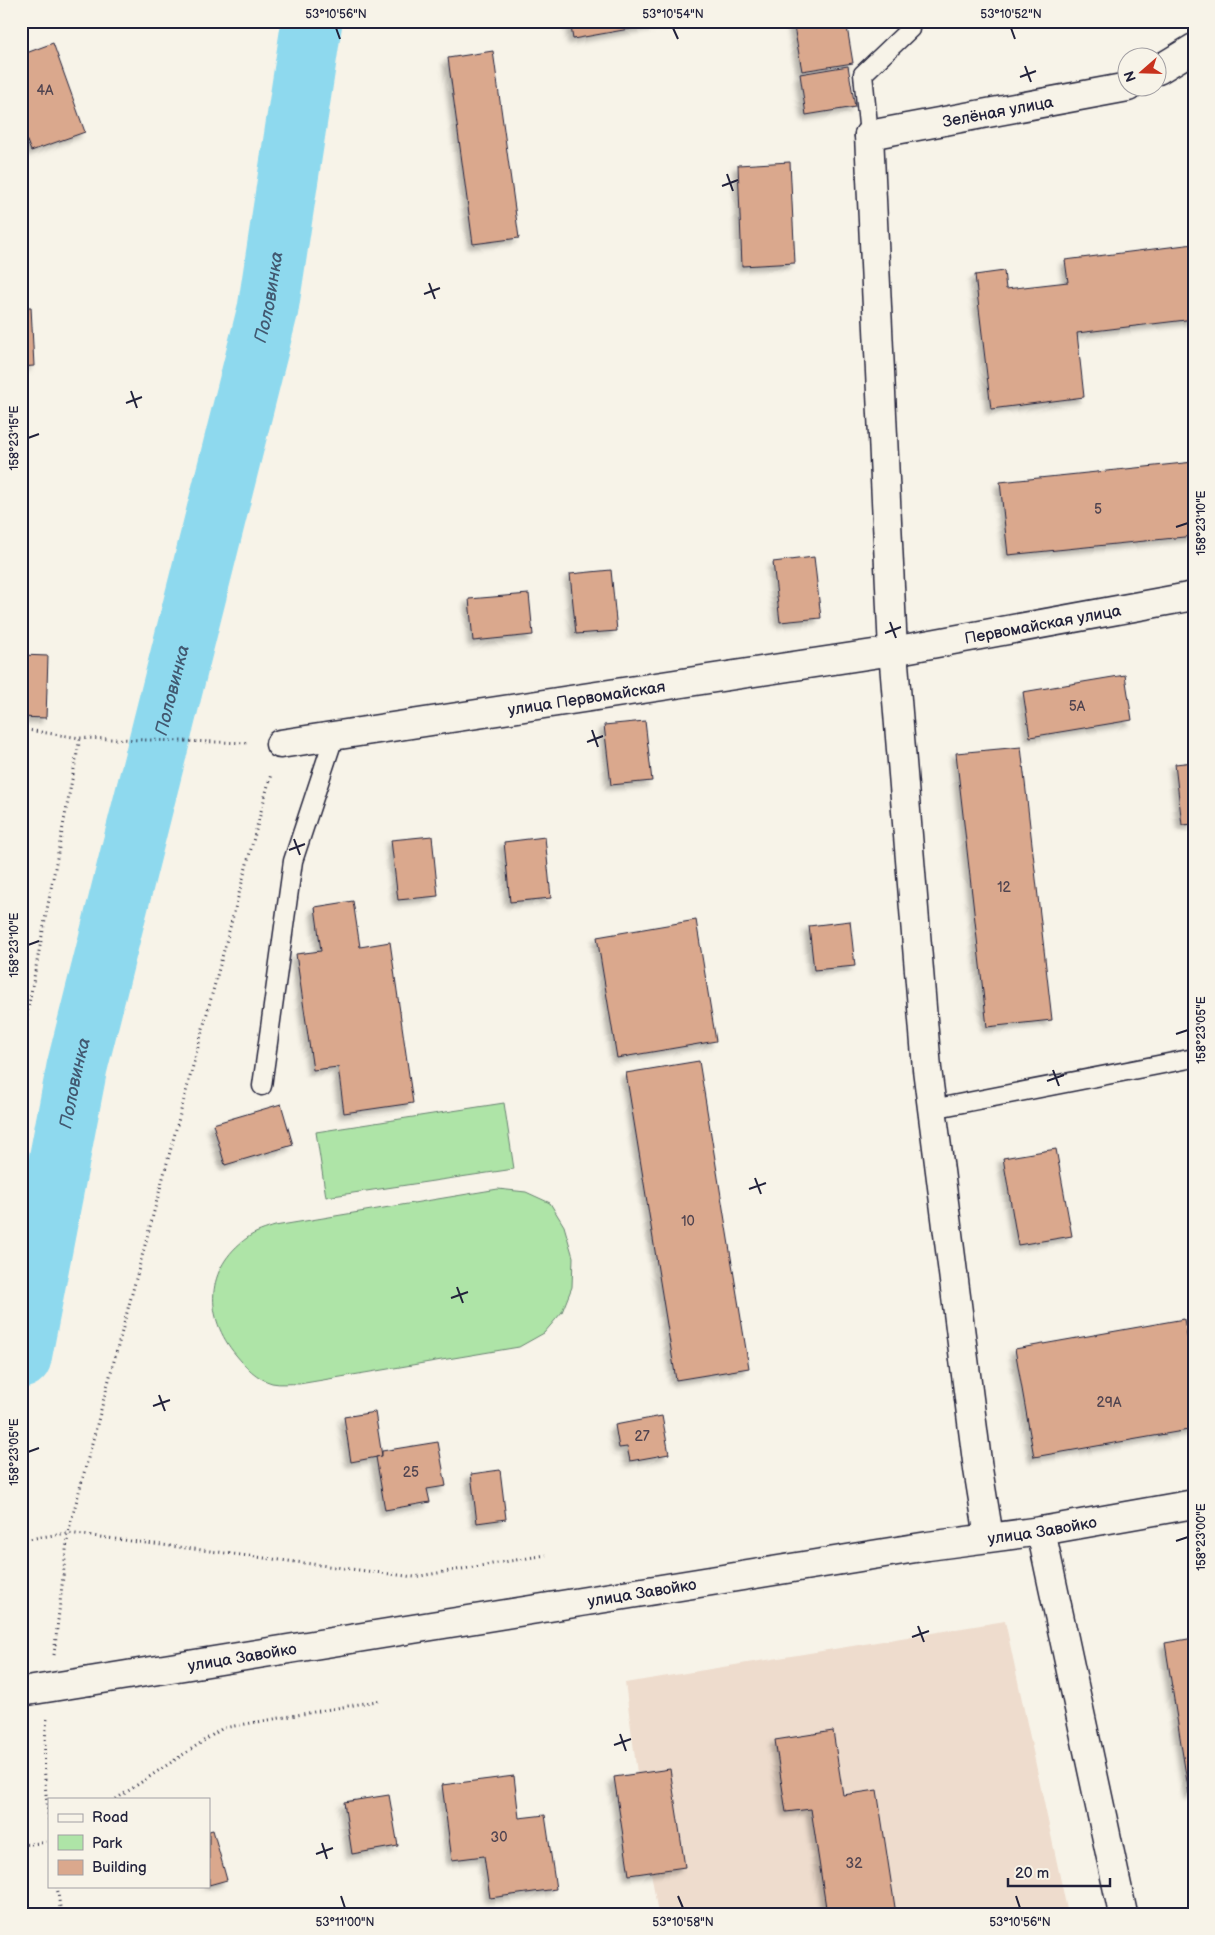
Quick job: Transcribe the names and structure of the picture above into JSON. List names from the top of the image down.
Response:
{
  "streets": {
    "street": [
      "Зелёная улица",
      "Первомайская улица",
      "улица Первомайская",
      "улица Завойко"
    ]
  },
  "crossings": [
    ["Первомайская улица", "улица Первомайская"]
  ],
  "water": ["Половинка"],
  "house_numbers": [
    "4А",
    "5",
    "5А",
    "12",
    "10",
    "29А",
    "27",
    "25",
    "30",
    "32"
  ],
  "legend": ["Road", "Park", "Building"],
  "scale_bar": "20 m",
  "north": "left",
  "coordinates": [
    "53°10'56\"N",
    "53°10'54\"N",
    "53°10'52\"N",
    "158°23'15\"E",
    "158°23'10\"E",
    "158°23'05\"E",
    "158°23'00\"E",
    "53°11'00\"N",
    "53°10'58\"N"
  ]
}
